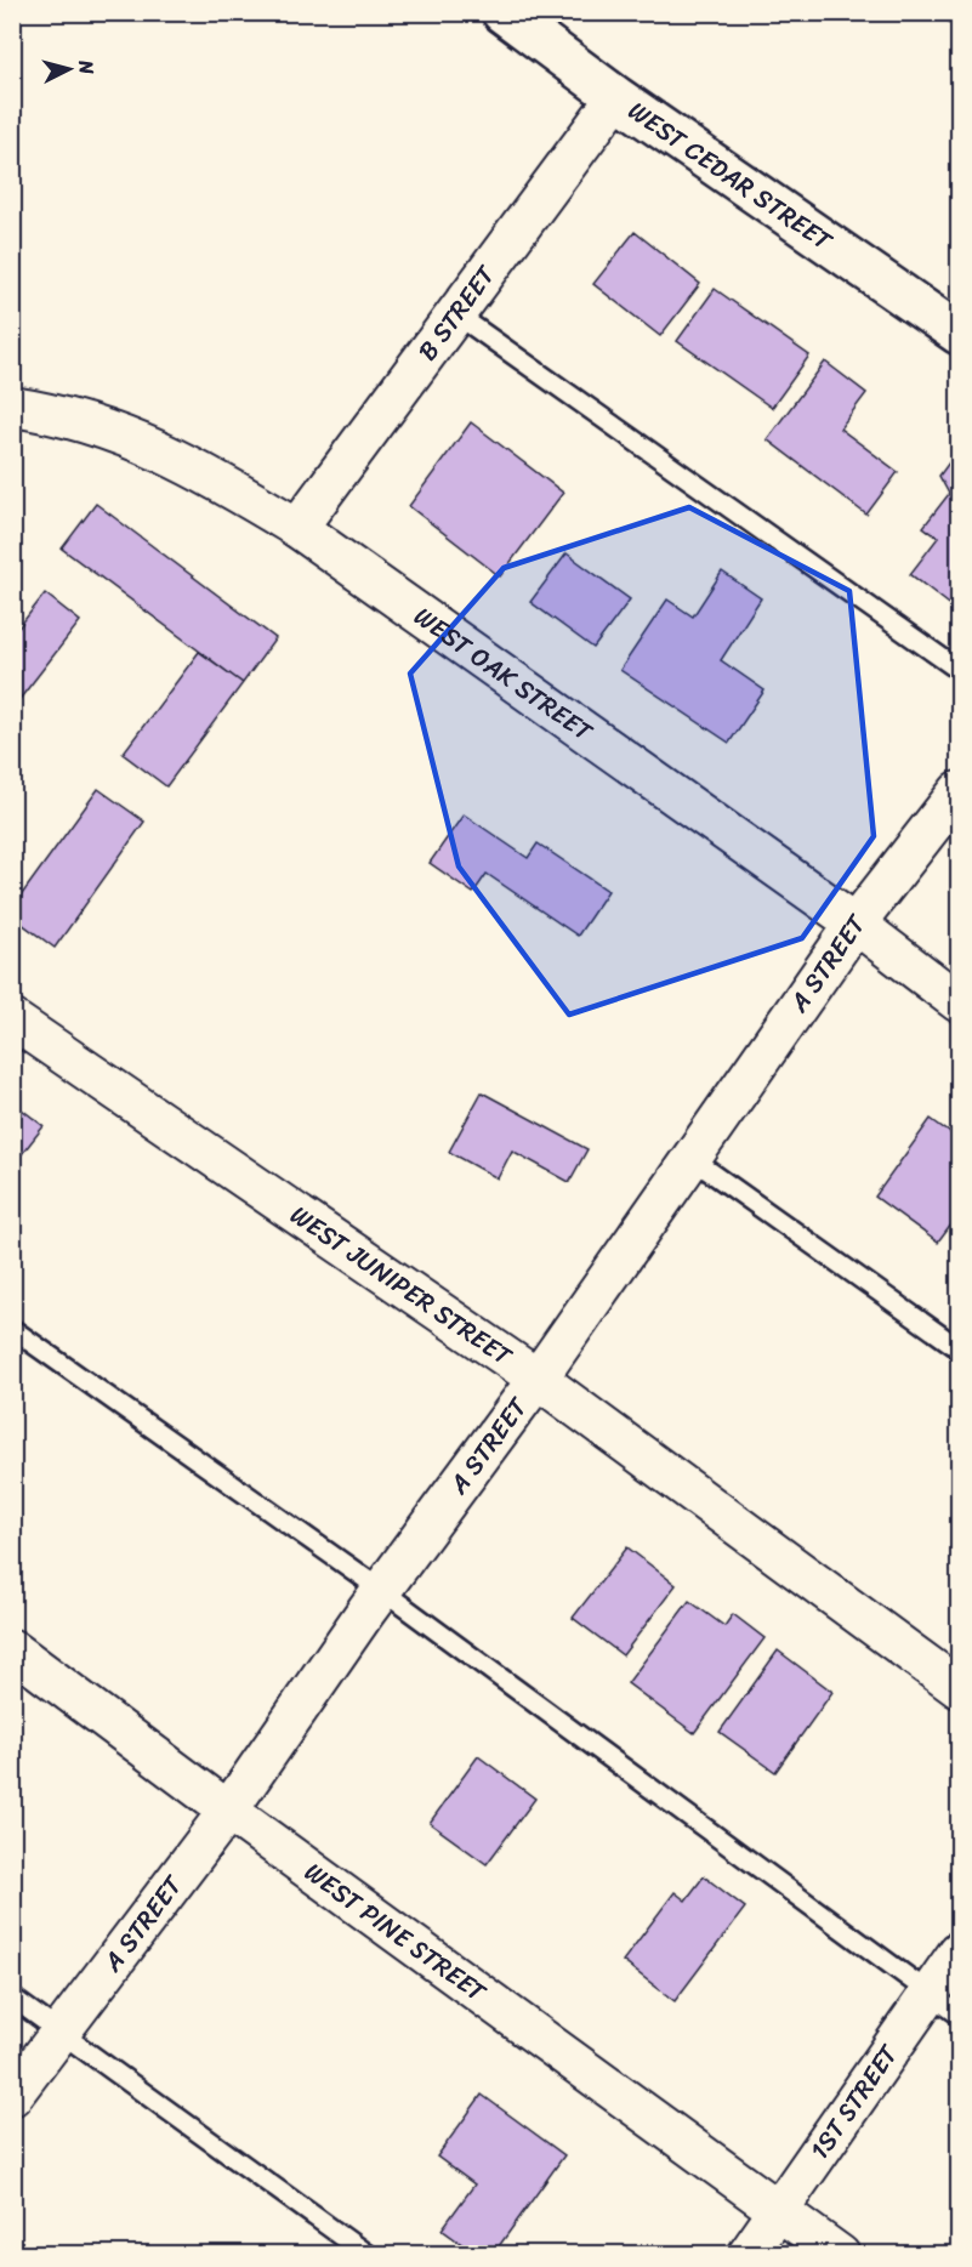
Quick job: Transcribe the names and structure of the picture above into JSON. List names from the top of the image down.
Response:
{
  "streets": {
    "street": [
      "WEST CEDAR STREET",
      "B STREET",
      "WEST OAK STREET",
      "A STREET",
      "WEST JUNIPER STREET",
      "WEST PINE STREET",
      "1ST STREET"
    ]
  },
  "crossings": [
    ["WEST CEDAR STREET", "B STREET"],
    ["B STREET", "WEST OAK STREET"],
    ["WEST OAK STREET", "A STREET"],
    ["A STREET", "WEST JUNIPER STREET"],
    ["A STREET", "WEST PINE STREET"],
    ["WEST PINE STREET", "1ST STREET"]
  ],
  "north": "right"
}
